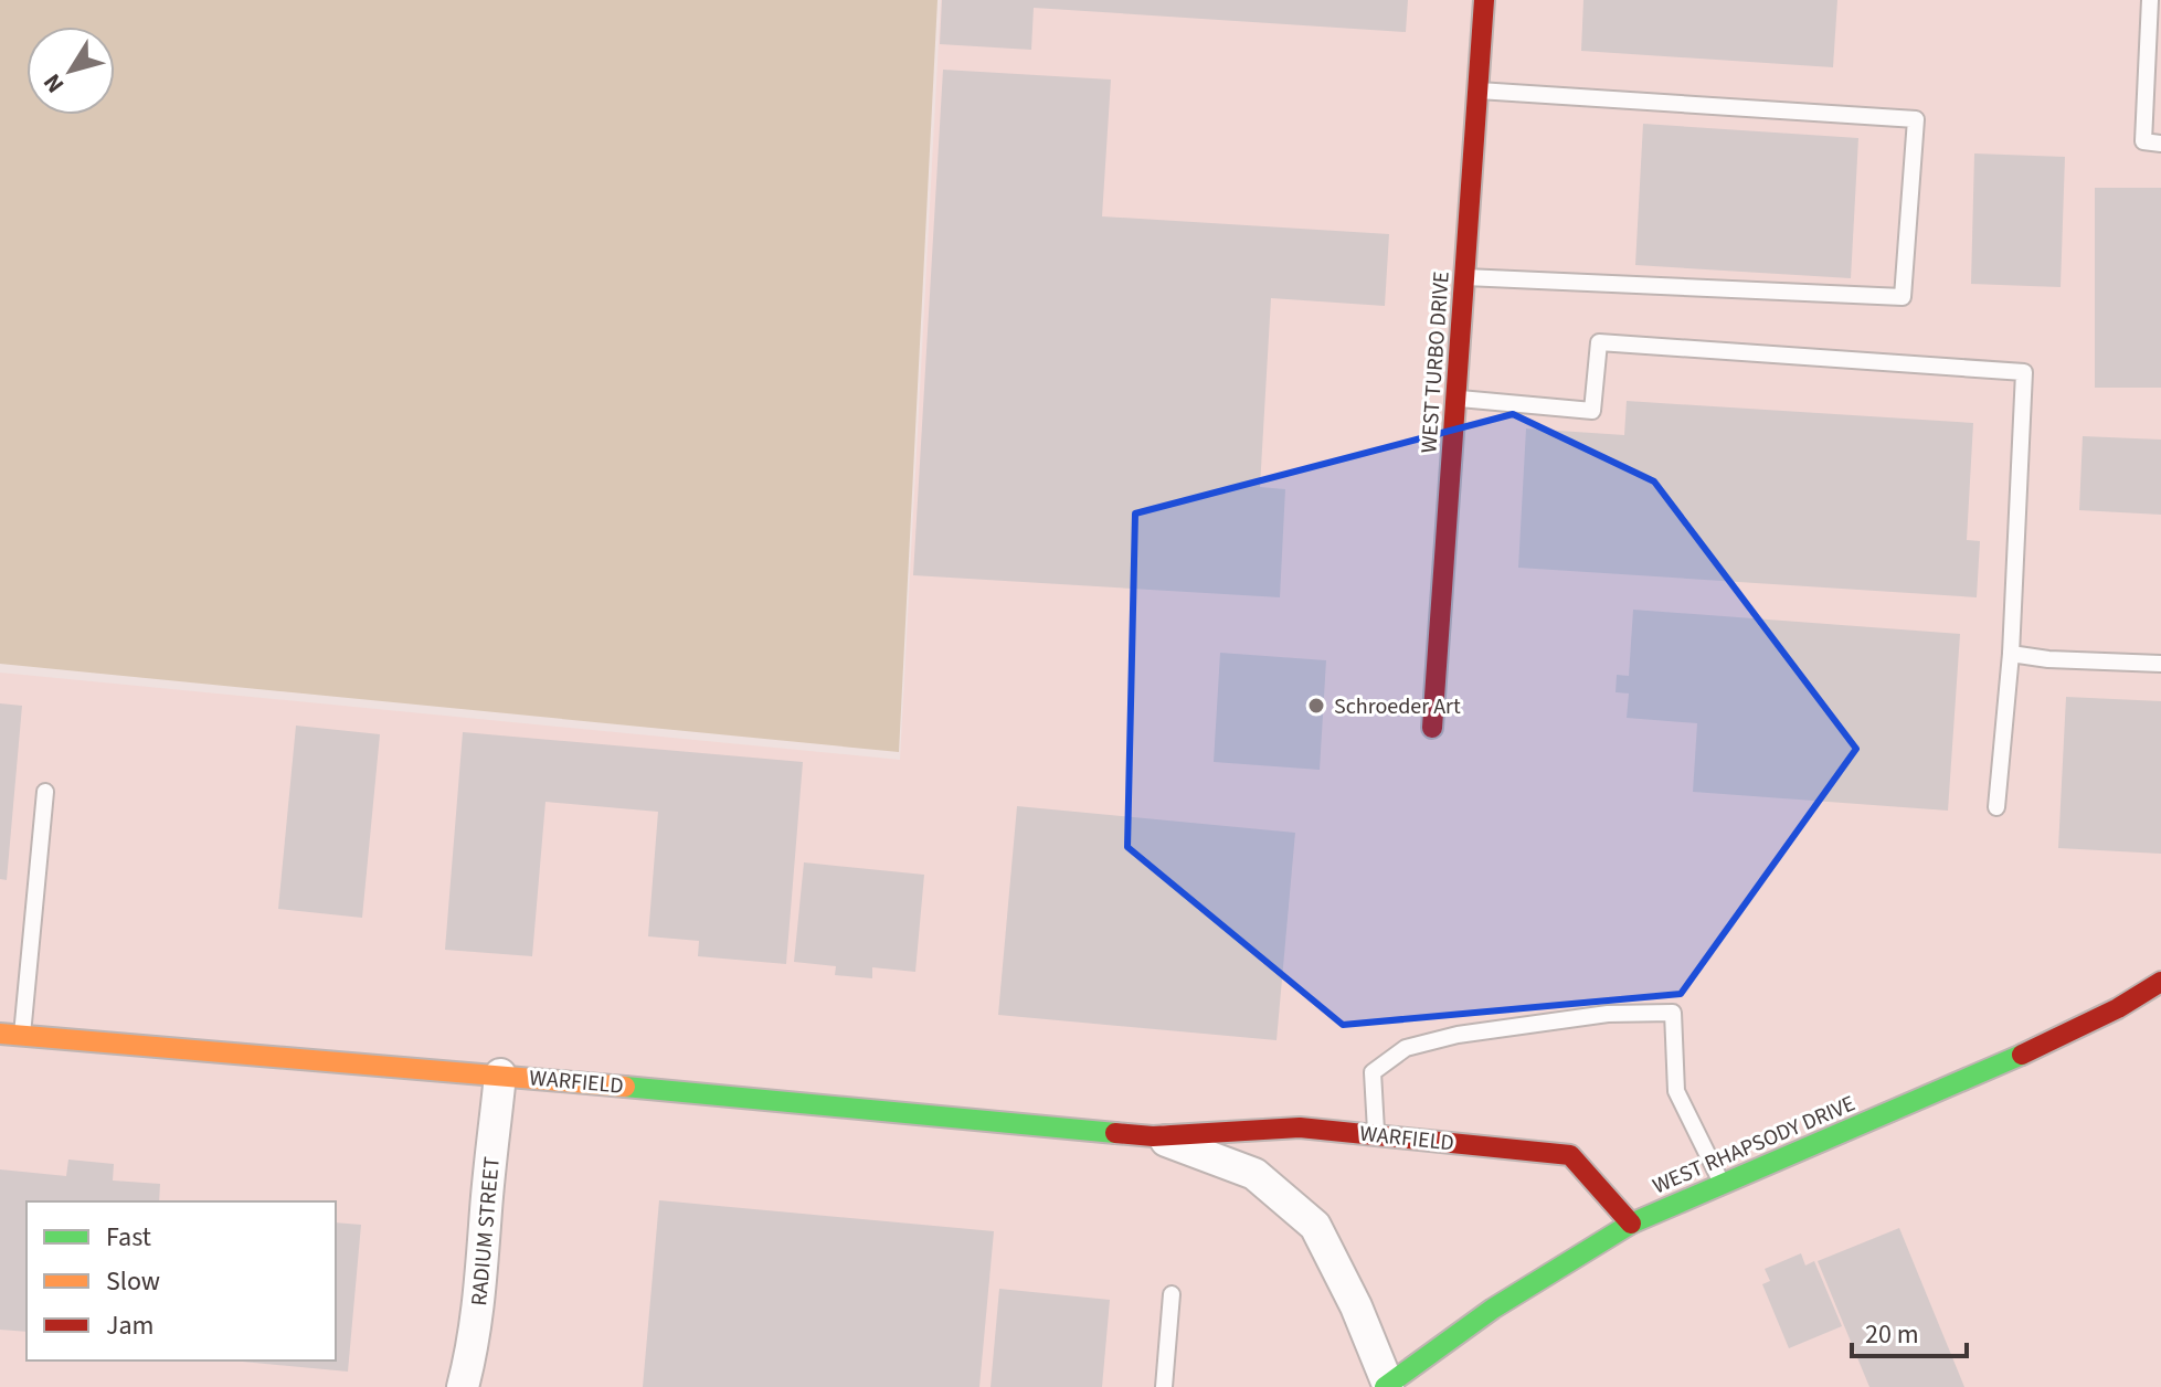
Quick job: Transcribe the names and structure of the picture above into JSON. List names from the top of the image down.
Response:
{
  "streets": {
    "street": [
      "WEST TURBO DRIVE",
      "WARFIELD",
      "WEST RHAPSODY DRIVE",
      "RADIUM STREET"
    ]
  },
  "crossings": [
    ["WARFIELD", "WEST RHAPSODY DRIVE"],
    ["WARFIELD", "RADIUM STREET"]
  ],
  "places": ["Schroeder Art"],
  "legend": ["Fast", "Slow", "Jam"],
  "scale_bar": "20 m",
  "north": "bottom left"
}
